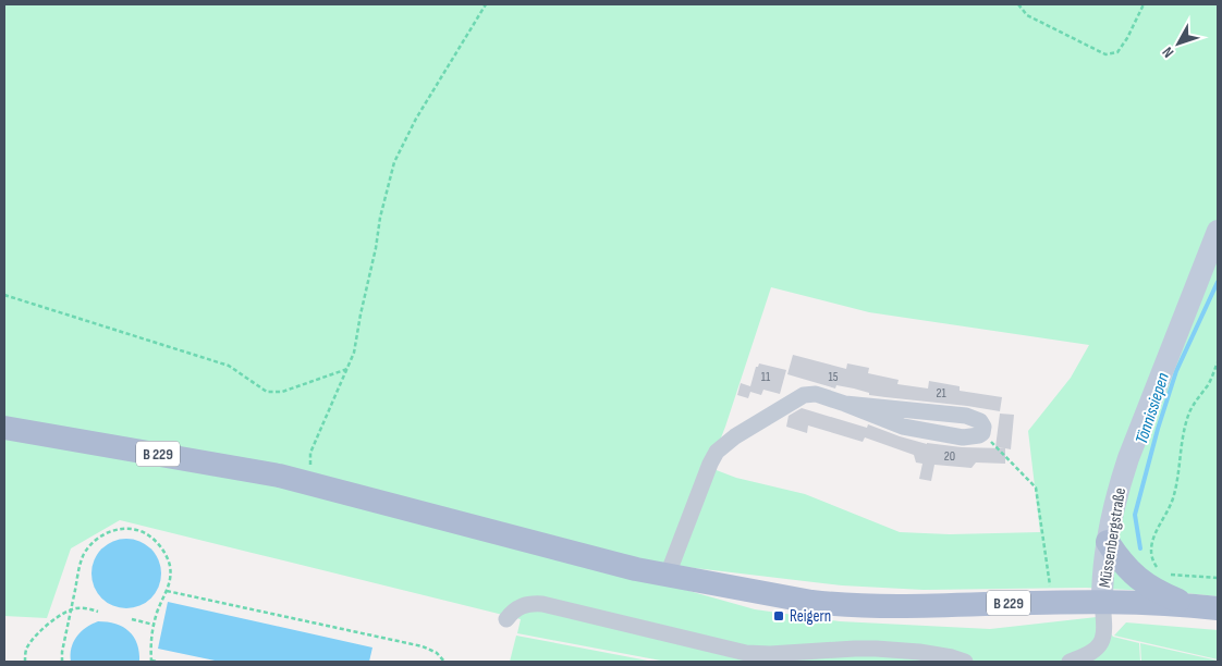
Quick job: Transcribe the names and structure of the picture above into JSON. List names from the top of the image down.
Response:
{
  "streets": {
    "main road": ["B 229", "Müssenbergstraße"]
  },
  "crossings": [
    ["B 229", "Müssenbergstraße"]
  ],
  "water": ["Tönnissiepen"],
  "places": {
    "transit": ["Reigern"]
  },
  "house_numbers": [
    "11",
    "15",
    "21",
    "20"
  ],
  "north": "bottom left"
}
